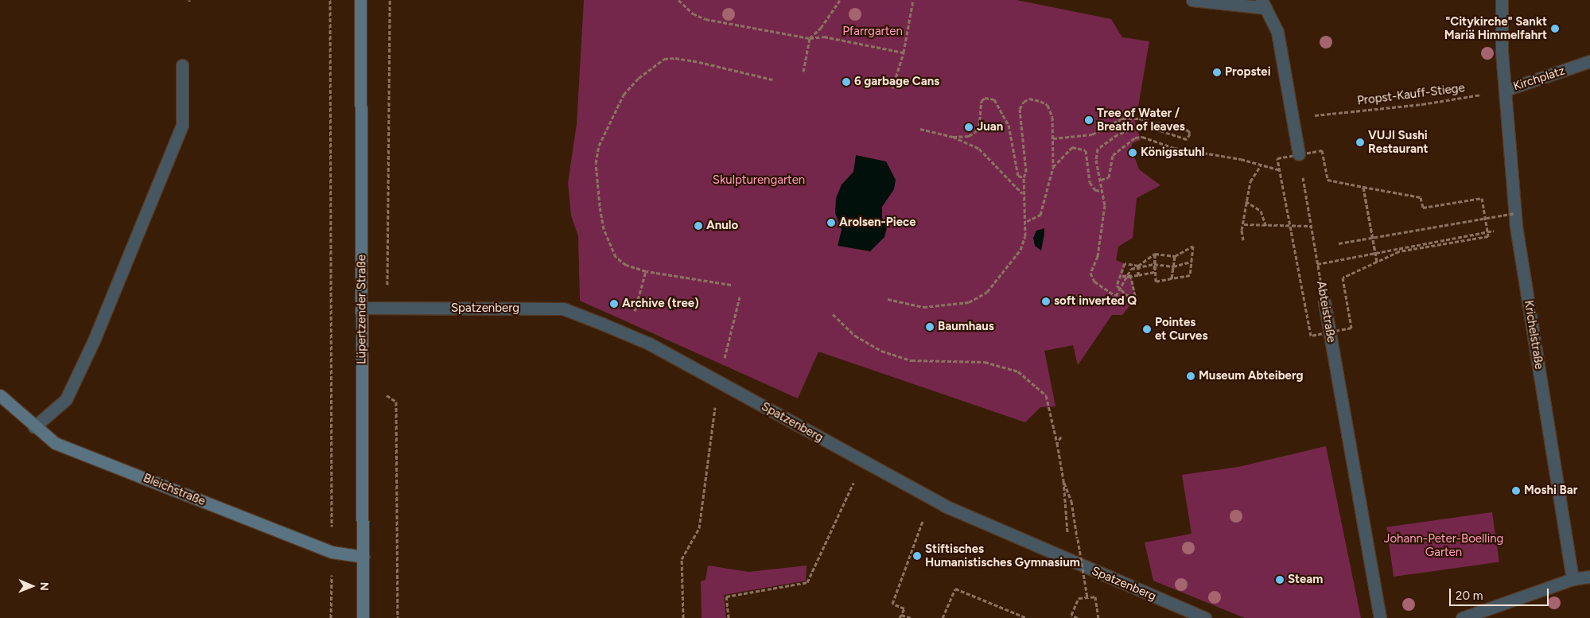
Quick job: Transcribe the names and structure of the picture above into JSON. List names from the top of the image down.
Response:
{
  "streets": {
    "street": [
      "Kirchplatz",
      "Spatzenberg",
      "Lüpertzender Straße",
      "Abteistraße",
      "Krichelstraße",
      "Bleichstraße"
    ],
    "path": ["Propst-Kauff-Stiege"]
  },
  "crossings": [
    ["Kirchplatz", "Propst-Kauff-Stiege"],
    ["Kirchplatz", "Krichelstraße"],
    ["Propst-Kauff-Stiege", "Krichelstraße"],
    ["Spatzenberg", "Lüpertzender Straße"],
    ["Lüpertzender Straße", "Bleichstraße"]
  ],
  "parks": ["Pfarrgarten", "Skulpturengarten", "Johann-Peter-Boelling Garten"],
  "places": [
    "\"Citykirche\" Sankt Mariä Himmelfahrt",
    "Propstei",
    "6 garbage Cans",
    "Tree of Water / Breath of leaves",
    "Juan",
    "VUJI Sushi Restaurant",
    "Königsstuhl",
    "Arolsen-Piece",
    "Anulo",
    "soft inverted Q",
    "Archive (tree)",
    "Baumhaus",
    "Pointes et Curves",
    "Museum Abteiberg",
    "Moshi Bar",
    "Stiftisches Humanistisches Gymnasium",
    "Steam"
  ],
  "scale_bar": "20 m",
  "north": "right"
}
